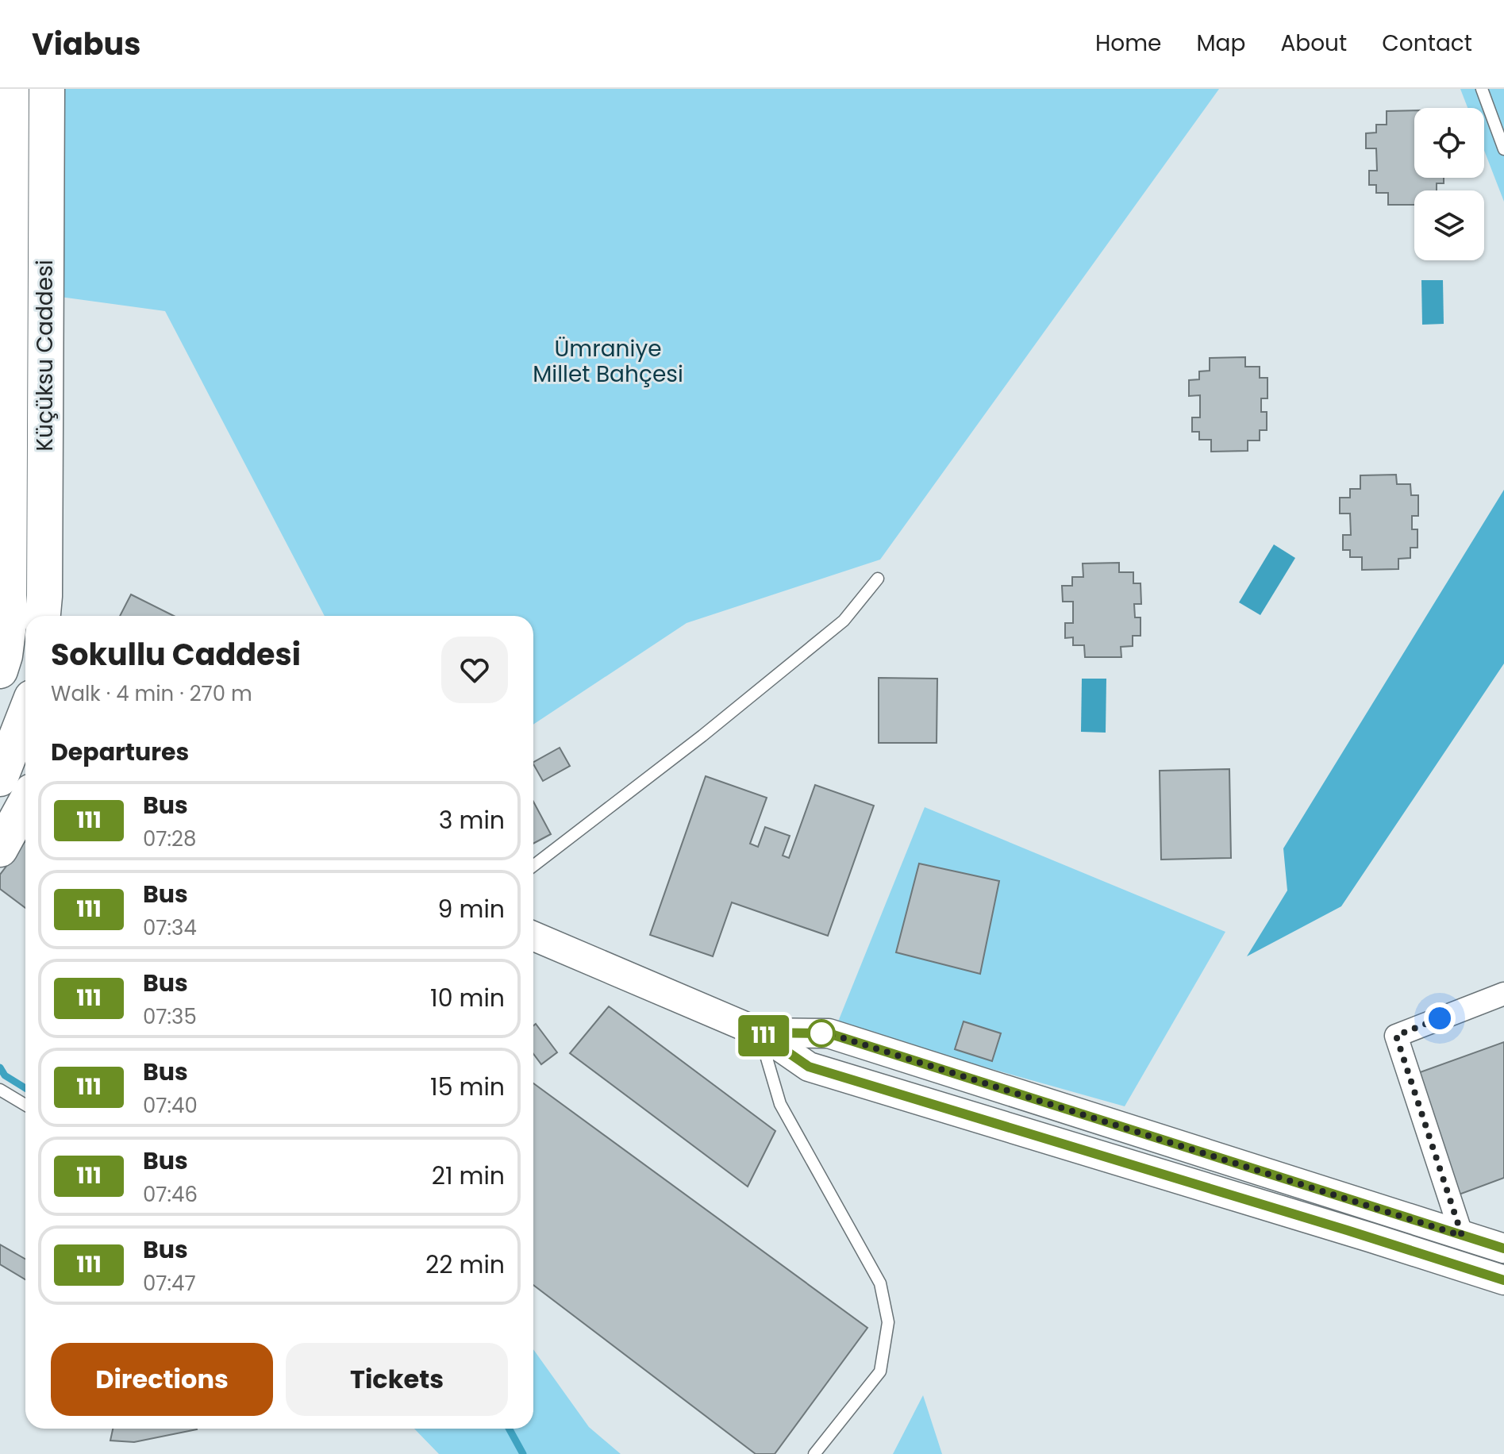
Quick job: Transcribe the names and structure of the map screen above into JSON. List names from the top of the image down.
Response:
{
  "streets": {
    "main road": ["Küçüksu Caddesi"]
  },
  "parks": ["Ümraniye Millet Bahçesi"],
  "lines": ["bus line 111"],
  "page": {
    "header": "Viabus",
    "nav": [
      "Home",
      "Map",
      "About",
      "Contact"
    ],
    "on_map": "111",
    "heading": [
      ["Sokullu Caddesi", "Walk · 4 min · 270 m"],
      "Departures"
    ],
    "list": [
      {
        "mark": "111",
        "name": "Bus",
        "note": "07:28",
        "value": "3 min"
      },
      {
        "mark": "111",
        "name": "Bus",
        "note": "07:34",
        "value": "9 min"
      },
      {
        "mark": "111",
        "name": "Bus",
        "note": "07:35",
        "value": "10 min"
      },
      {
        "mark": "111",
        "name": "Bus",
        "note": "07:40",
        "value": "15 min"
      },
      {
        "mark": "111",
        "name": "Bus",
        "note": "07:46",
        "value": "21 min"
      },
      {
        "mark": "111",
        "name": "Bus",
        "note": "07:47",
        "value": "22 min"
      }
    ],
    "buttons": ["Directions", "Tickets"]
  }
}
